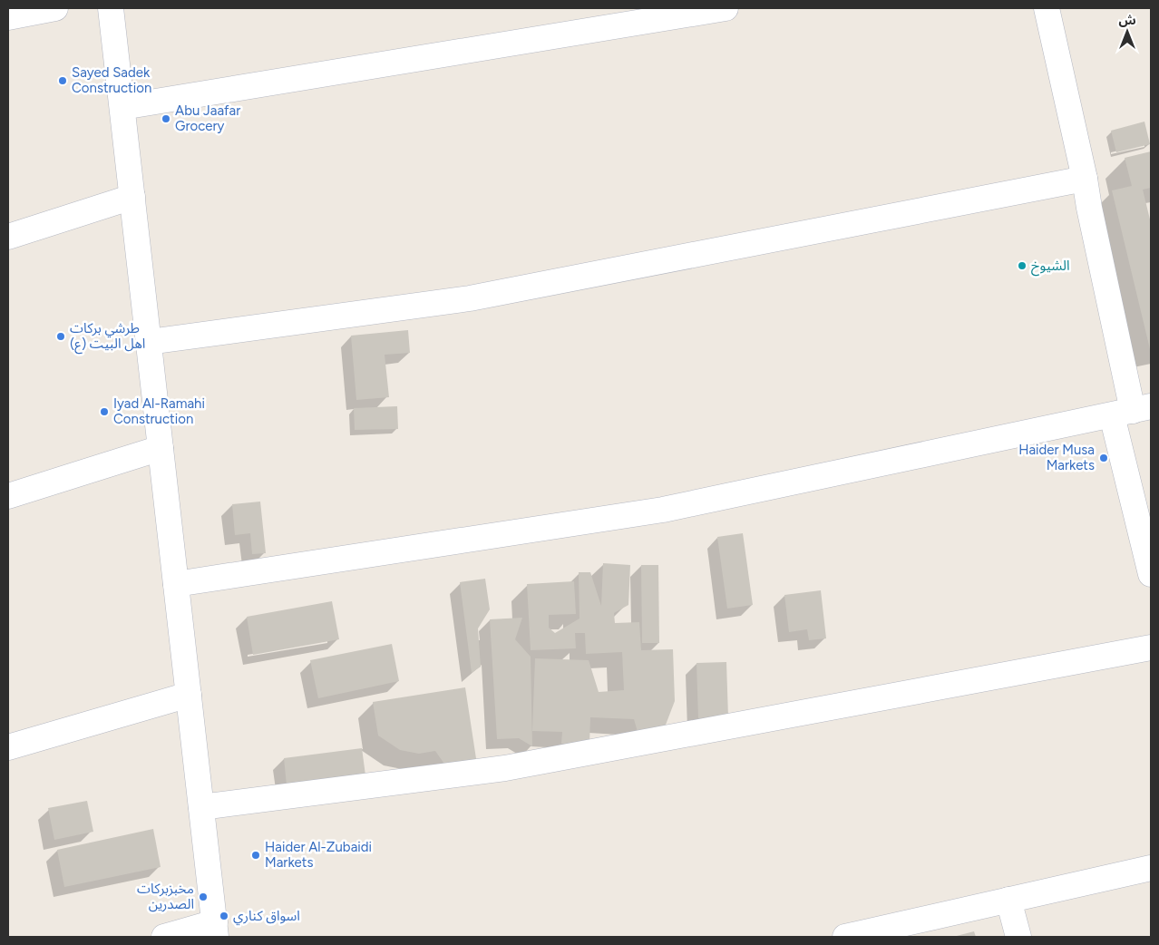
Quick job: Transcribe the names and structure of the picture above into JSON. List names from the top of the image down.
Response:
{
  "places": [
    "Sayed Sadek Construction",
    "Abu Jaafar Grocery",
    "الشيوخ",
    "طرشي بركات اهل البيت (ع)",
    "Iyad Al-Ramahi Construction",
    "Haider Musa Markets",
    "Haider Al-Zubaidi Markets",
    "مخبزبركات الصدرين",
    "اسواق كناري"
  ],
  "north": "top"
}
